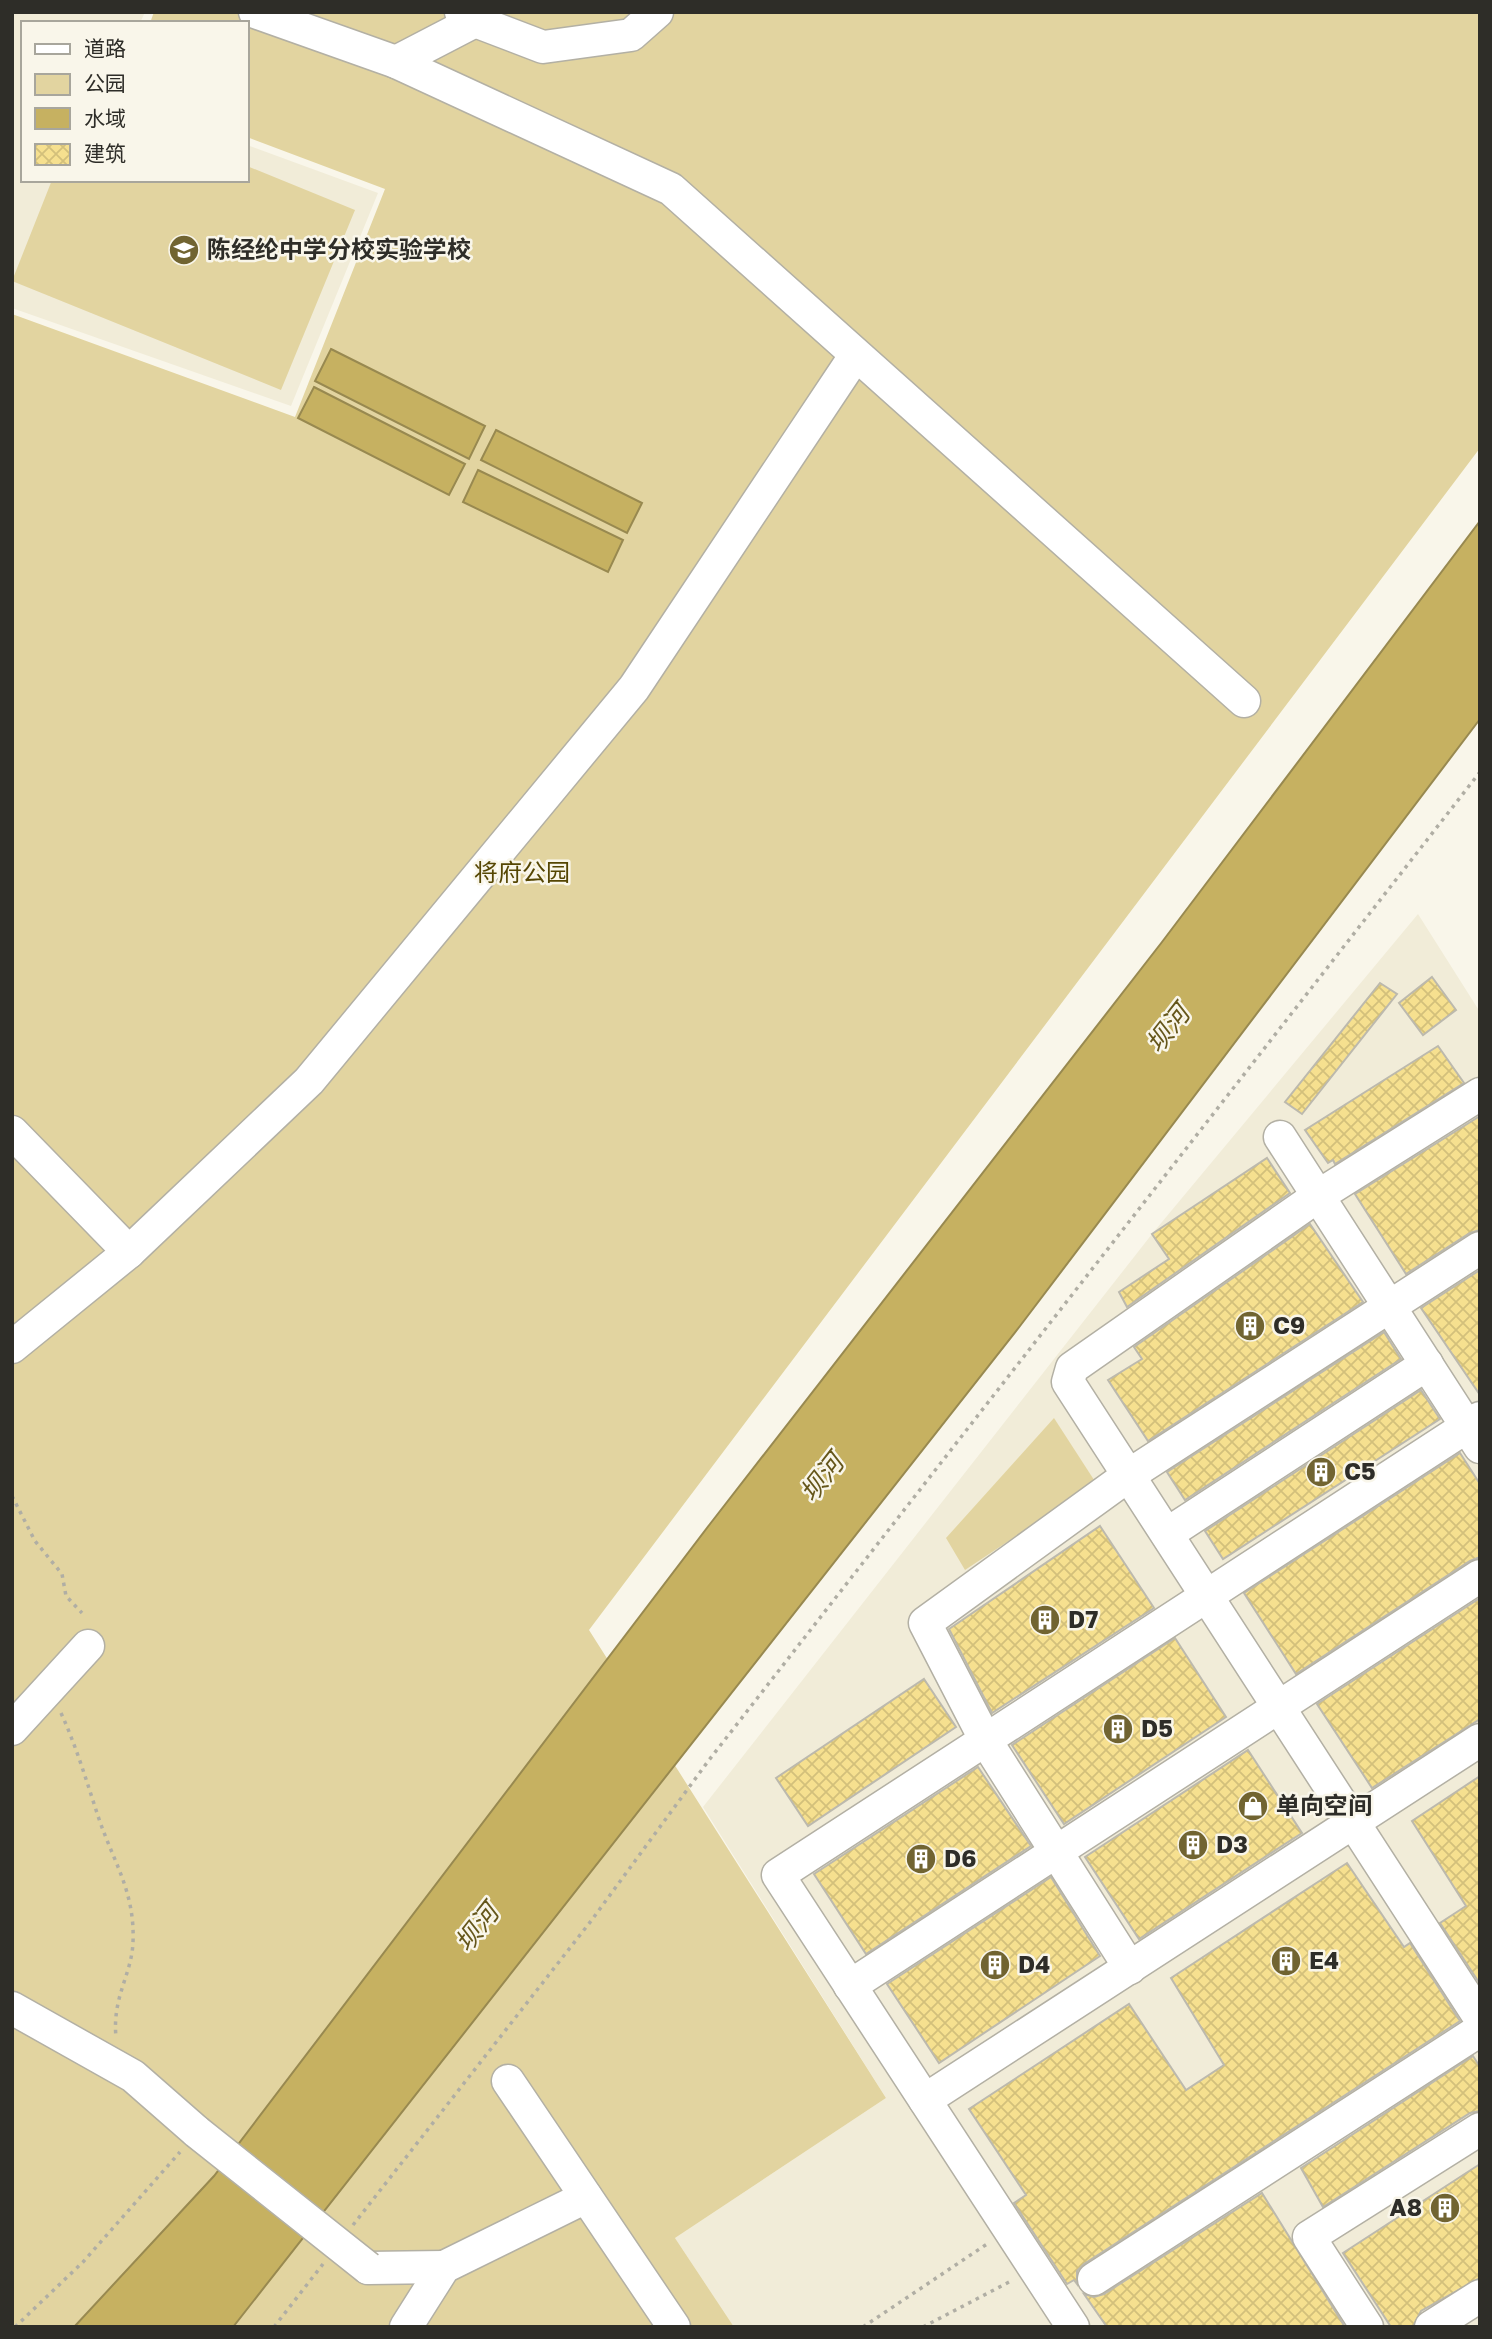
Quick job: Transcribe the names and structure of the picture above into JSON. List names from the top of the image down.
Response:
{
  "water": ["坝河"],
  "parks": ["将府公园"],
  "places": {
    "school or university": ["陈经纶中学分校实验学校"],
    "building": [
      "C9",
      "C5",
      "D7",
      "D5",
      "D3",
      "D6",
      "E4",
      "D4",
      "A8"
    ],
    "shop": ["单向空间"]
  },
  "legend": [
    "道路",
    "公园",
    "水域",
    "建筑"
  ]
}
